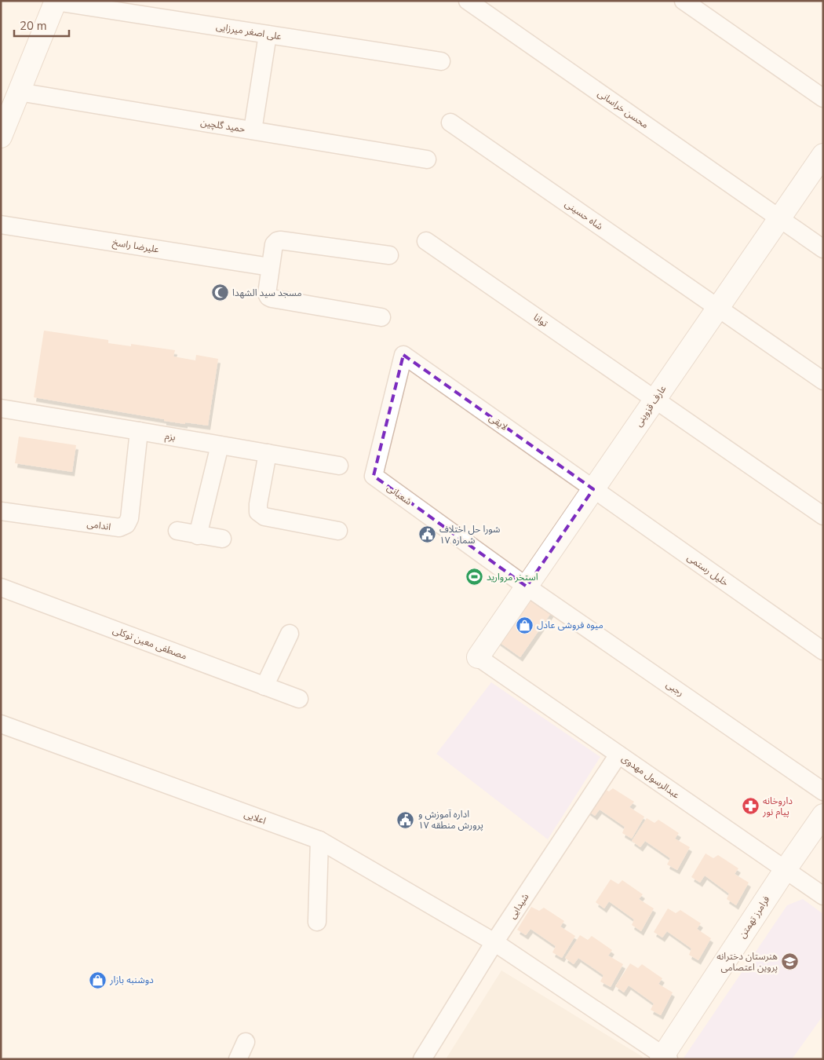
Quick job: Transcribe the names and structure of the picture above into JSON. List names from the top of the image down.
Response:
{
  "streets": {
    "street": [
      "علی اصغر میرزایی",
      "محسن خراسانی",
      "حمید گلچین",
      "شاه حسینی",
      "علیرضا راسخ",
      "توانا",
      "عارف قزوینی",
      "لایقی",
      "بزم",
      "شعبانی",
      "اندامی",
      "خلیل رستمی",
      "مصطفی معین توکلی",
      "رجبی",
      "عبدالرسول مهدوی",
      "اعلایی",
      "شیدایی",
      "فرامرز تهمتن"
    ]
  },
  "crossings": [
    ["محسن خراسانی", "عارف قزوینی"],
    ["شاه حسینی", "عارف قزوینی"],
    ["توانا", "عارف قزوینی"],
    ["عارف قزوینی", "لایقی"],
    ["عارف قزوینی", "شعبانی"],
    ["عارف قزوینی", "خلیل رستمی"],
    ["عارف قزوینی", "رجبی"],
    ["عارف قزوینی", "عبدالرسول مهدوی"],
    ["لایقی", "شعبانی"],
    ["لایقی", "خلیل رستمی"],
    ["بزم", "اندامی"],
    ["شعبانی", "رجبی"],
    ["عبدالرسول مهدوی", "شیدایی"],
    ["عبدالرسول مهدوی", "فرامرز تهمتن"],
    ["اعلایی", "شیدایی"],
    ["اعلایی", "فرامرز تهمتن"]
  ],
  "places": {
    "mosque": ["مسجد سید الشهدا"],
    "public building": ["شورا حل اختلاف شماره ۱۷", "اداره آموزش و پرورش منطقه ۱۷"],
    "sports": ["استخر مروارید"],
    "shop": ["میوه فروشی عادل", "دوشنبه بازار"],
    "pharmacy": ["داروخانه پیام نور"],
    "school or university": ["هنرستان دخترانه پروین اعتصامی"]
  },
  "scale_bar": "20 m"
}
